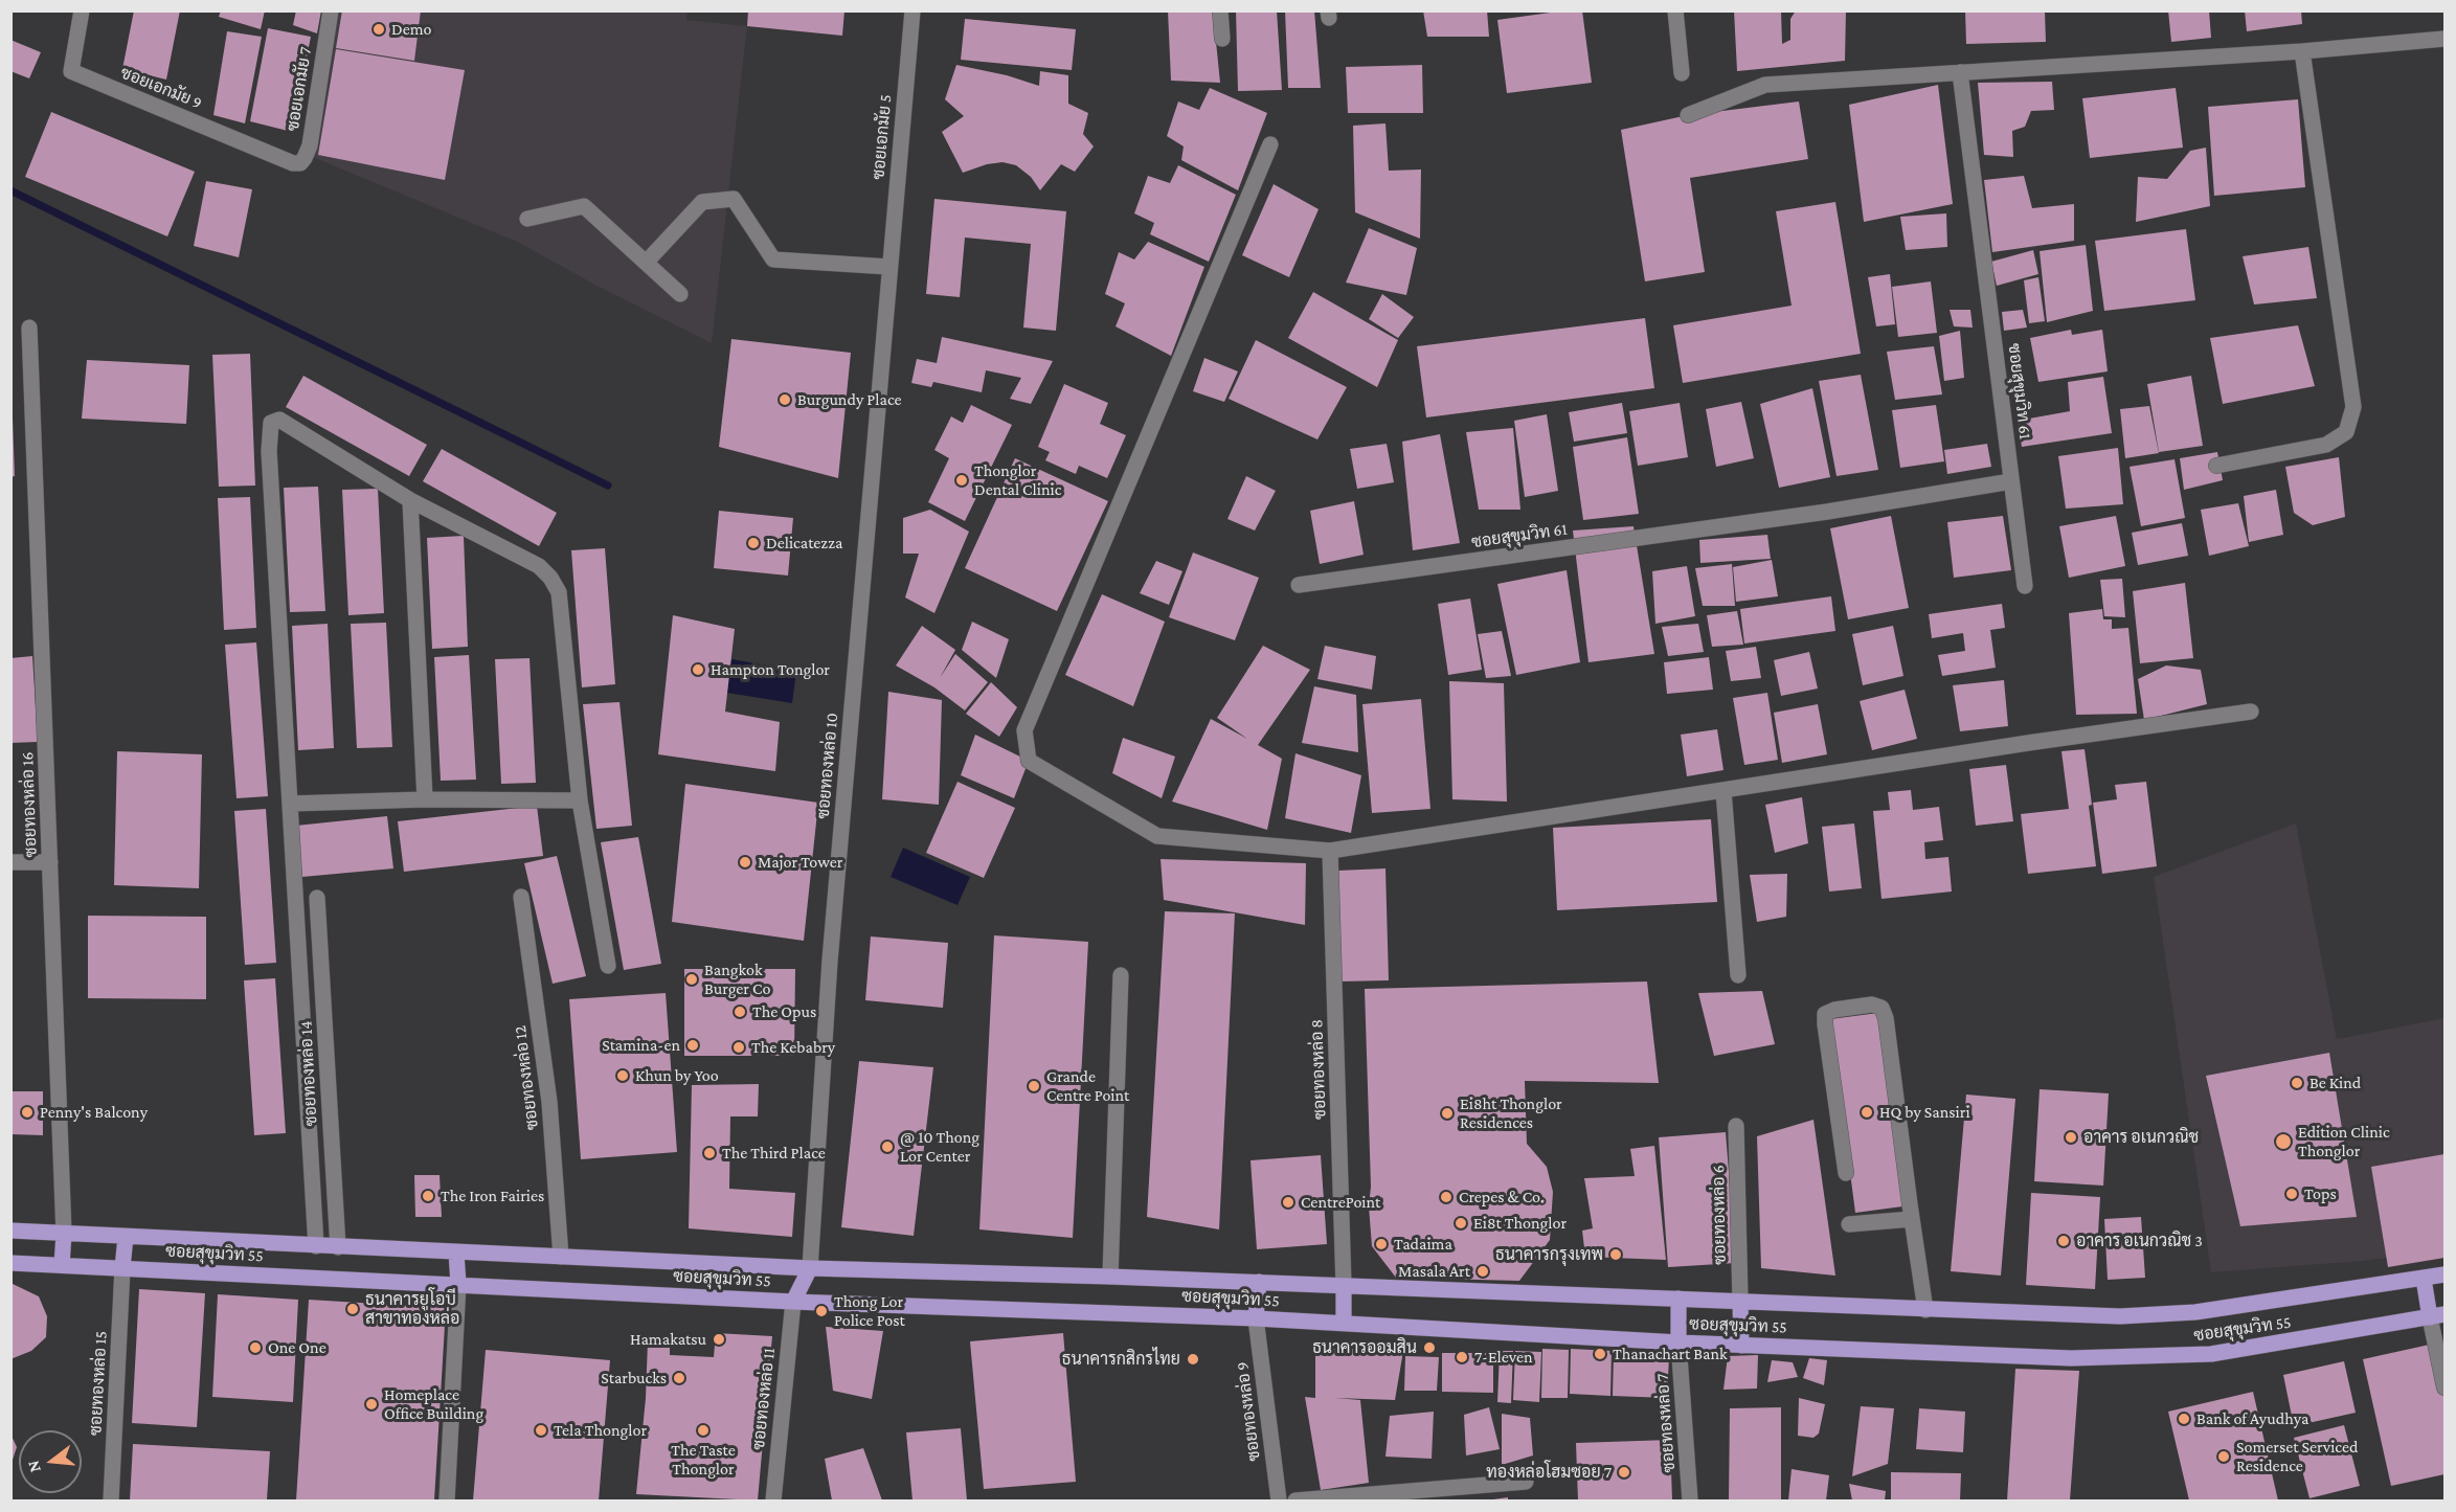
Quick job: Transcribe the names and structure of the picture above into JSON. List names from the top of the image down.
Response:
{
  "streets": {
    "main road": ["ซอยสุขุมวิท 55"],
    "street": [
      "ซอยเอกมัย 9",
      "ซอยเอกมัย 7",
      "ซอยเอกมัย 5",
      "ซอยสุขุมวิท 61",
      "ซอยทองหล่อ 10",
      "ซอยทองหล่อ 16",
      "ซอยทองหล่อ 8",
      "ซอยทองหล่อ 14",
      "ซอยทองหล่อ 12",
      "ซอยทองหล่อ 6",
      "ซอยทองหล่อ 15",
      "ซอยทองหล่อ 11",
      "ซอยทองหล่อ 9",
      "ซอยทองหล่อ 7"
    ]
  },
  "crossings": [
    ["ซอยเอกมัย 9", "ซอยเอกมัย 7"],
    ["ซอยเอกมัย 5", "ซอยทองหล่อ 10"],
    ["ซอยทองหล่อ 10", "ซอยสุขุมวิท 55"],
    ["ซอยทองหล่อ 16", "ซอยสุขุมวิท 55"],
    ["ซอยทองหล่อ 8", "ซอยสุขุมวิท 55"],
    ["ซอยทองหล่อ 14", "ซอยสุขุมวิท 55"],
    ["ซอยทองหล่อ 12", "ซอยสุขุมวิท 55"],
    ["ซอยทองหล่อ 6", "ซอยสุขุมวิท 55"],
    ["ซอยสุขุมวิท 55", "ซอยทองหล่อ 15"],
    ["ซอยสุขุมวิท 55", "ซอยทองหล่อ 11"],
    ["ซอยสุขุมวิท 55", "ซอยทองหล่อ 9"],
    ["ซอยสุขุมวิท 55", "ซอยทองหล่อ 7"]
  ],
  "places": [
    "Demo",
    "Burgundy Place",
    "Thonglor Dental Clinic",
    "Delicatezza",
    "Hampton Tonglor",
    "Major Tower",
    "Bangkok Burger Co",
    "The Opus",
    "Stamina-en",
    "The Kebabry",
    "Khun by Yoo",
    "Be Kind",
    "Grande Centre Point",
    "Penny's Balcony",
    "HQ by Sansiri",
    "Ei8ht Thonglor Residences",
    "อาคาร อเนกวณิช",
    "Edition Clinic Thonglor",
    "@ 10 Thong Lor Center",
    "The Third Place",
    "Tops",
    "The Iron Fairies",
    "Crepes & Co.",
    "CentrePoint",
    "Ei8t Thonglor",
    "อาคาร อเนกวณิช 3",
    "Tadaima",
    "ธนาคารกรุงเทพ",
    "Masala Art",
    "ธนาคารยูโอบี สาขาทองหล่อ",
    "Thong Lor Police Post",
    "Hamakatsu",
    "One One",
    "ธนาคารออมสิน",
    "Thanachart Bank",
    "7-Eleven",
    "ธนาคารกสิกรไทย",
    "Starbucks",
    "Homeplace Office Building",
    "Bank of Ayudhya",
    "Tela Thonglor",
    "The Taste Thonglor",
    "Somerset Serviced Residence",
    "ทองหล่อโฮมซอย 7"
  ],
  "north": "left"
}
